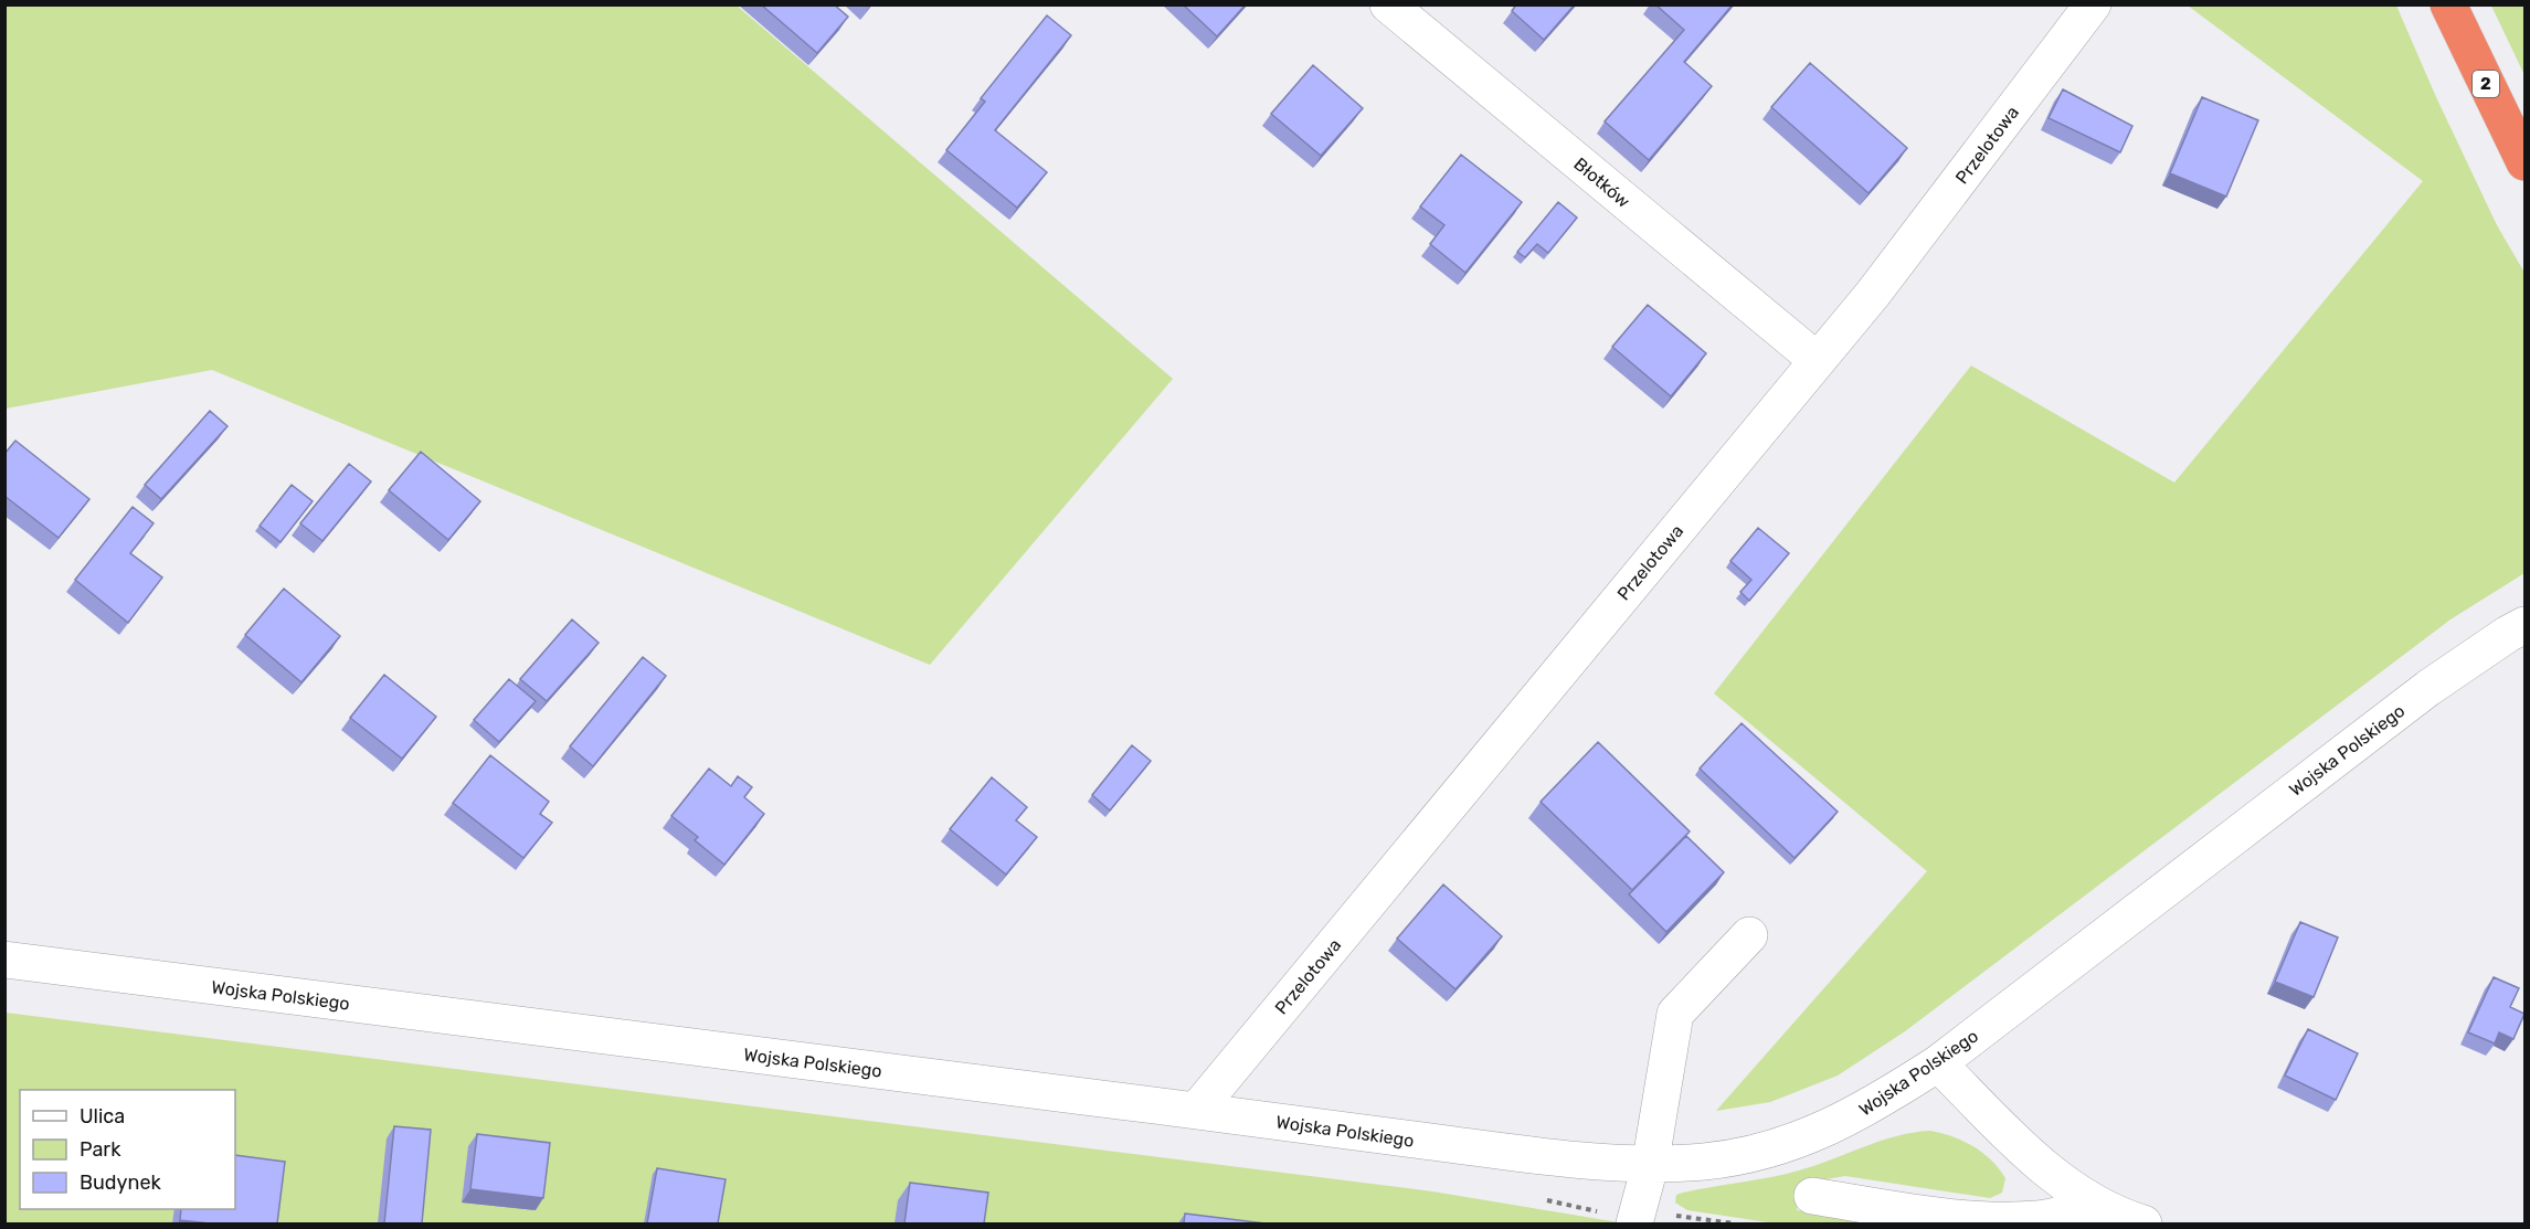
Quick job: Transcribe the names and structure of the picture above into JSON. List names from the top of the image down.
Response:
{
  "streets": {
    "highway": ["2"],
    "street": ["Przelotowa", "Błotków", "Wojska Polskiego"]
  },
  "crossings": [
    ["Przelotowa", "Błotków"],
    ["Przelotowa", "Wojska Polskiego"]
  ],
  "legend": ["Ulica", "Park", "Budynek"]
}
